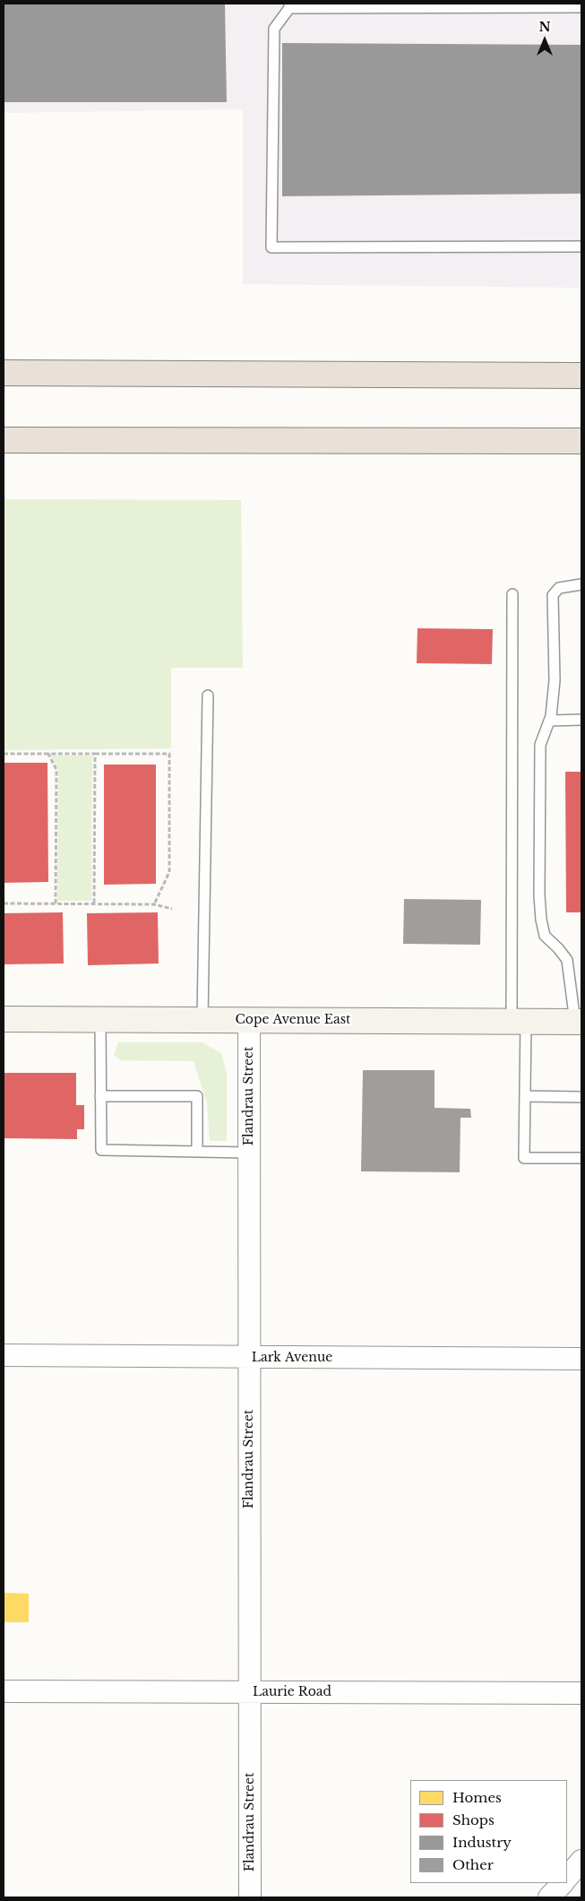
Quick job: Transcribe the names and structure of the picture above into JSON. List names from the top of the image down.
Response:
{
  "streets": {
    "street": [
      "Cope Avenue East",
      "Flandrau Street",
      "Lark Avenue",
      "Laurie Road"
    ]
  },
  "crossings": [
    ["Cope Avenue East", "Flandrau Street"],
    ["Flandrau Street", "Lark Avenue"],
    ["Flandrau Street", "Laurie Road"]
  ],
  "legend": [
    "Homes",
    "Shops",
    "Industry",
    "Other"
  ],
  "north": "top"
}
